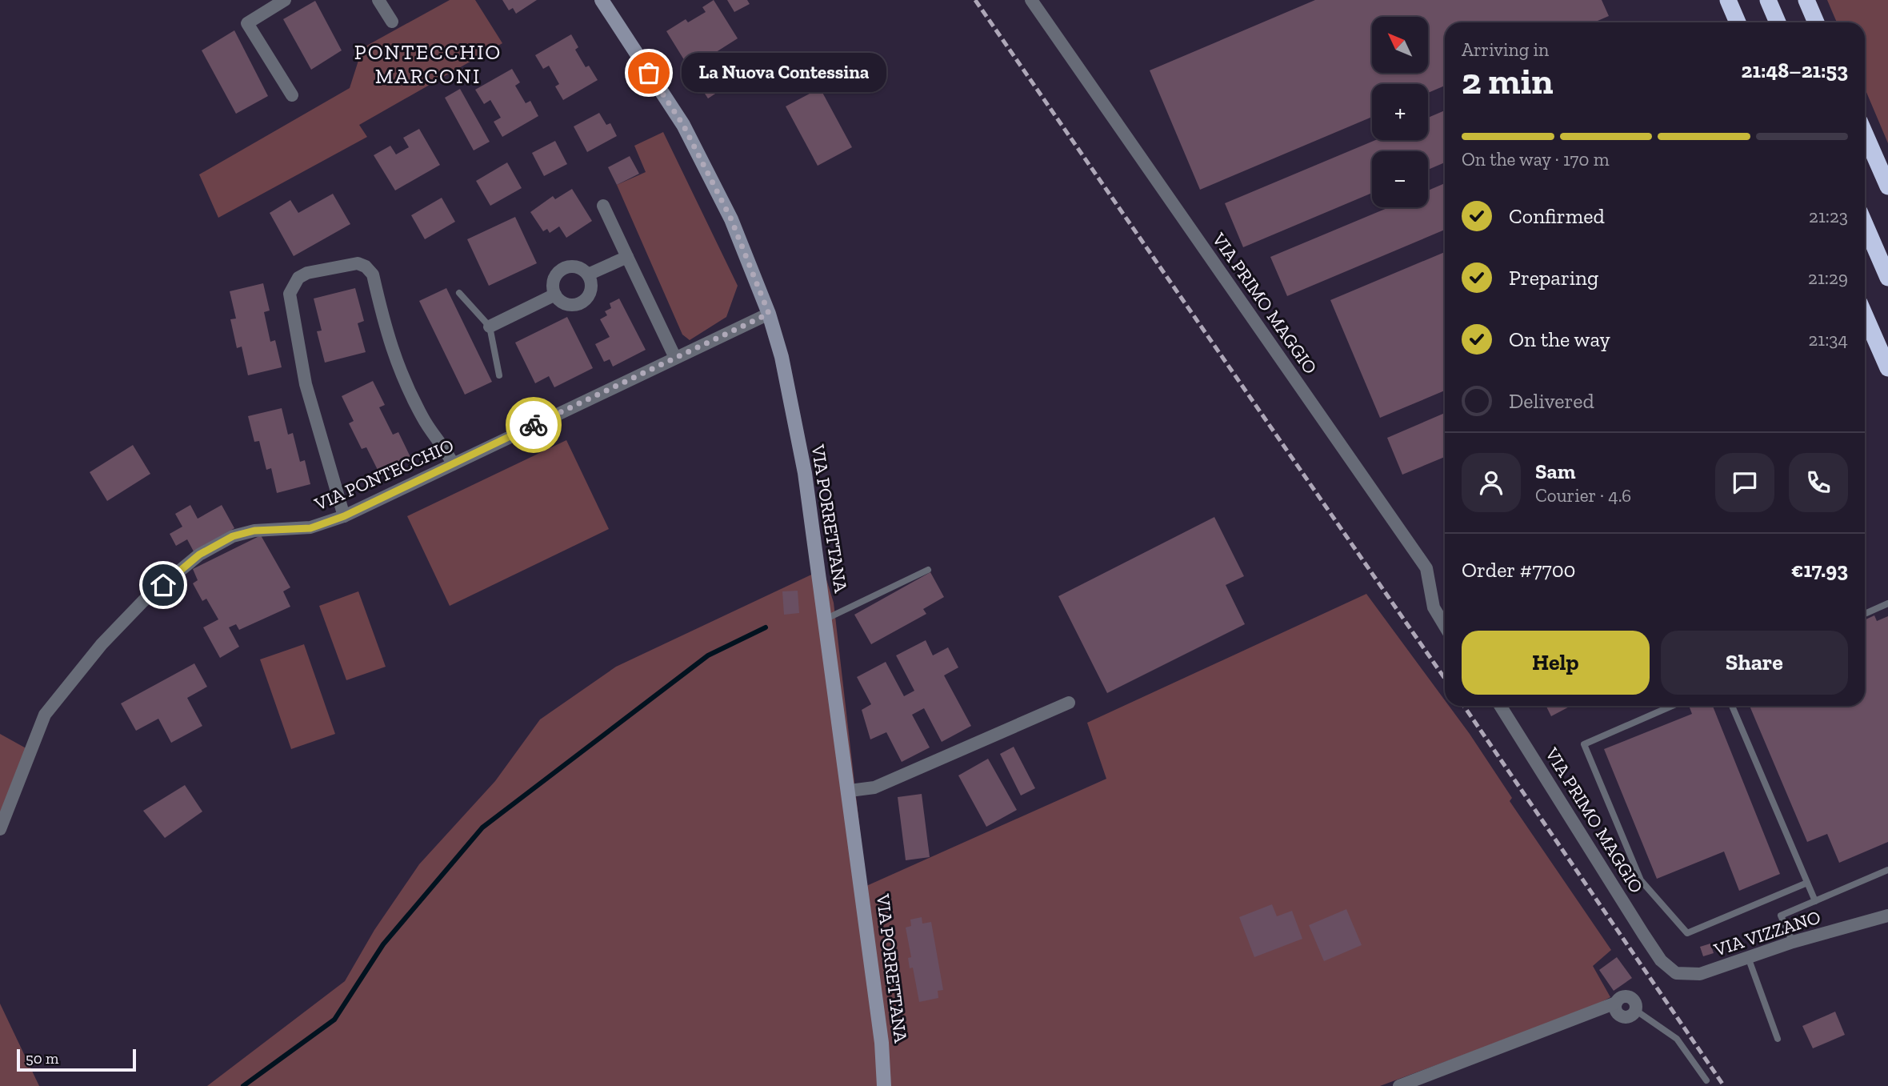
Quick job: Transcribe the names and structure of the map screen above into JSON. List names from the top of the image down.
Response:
{
  "streets": {
    "main road": ["VIA PORRETTANA"],
    "street": ["VIA PRIMO MAGGIO", "VIA PONTECCHIO", "VIA VIZZANO"]
  },
  "crossings": [
    ["VIA PRIMO MAGGIO", "VIA VIZZANO"],
    ["VIA PONTECCHIO", "VIA PORRETTANA"]
  ],
  "districts": ["PONTECCHIO MARCONI"],
  "places": ["La Nuova Contessina"],
  "scale_bar": "50 m",
  "north": "top left",
  "page": {
    "map_buttons": ["+", "−"],
    "heading": ["2 min", "Arriving in", "21:48–21:53"],
    "panel": [
      "Sam",
      "Courier · 4.6",
      "Order #7700",
      "€17.93"
    ],
    "bubble": "La Nuova Contessina",
    "bar": "On the way · 170 m",
    "list": [
      ["Confirmed", "21:23"],
      ["Preparing", "21:29"],
      ["On the way", "21:34"],
      "Delivered"
    ],
    "buttons": ["Help", "Share"],
    "scale": "50 m"
  }
}
